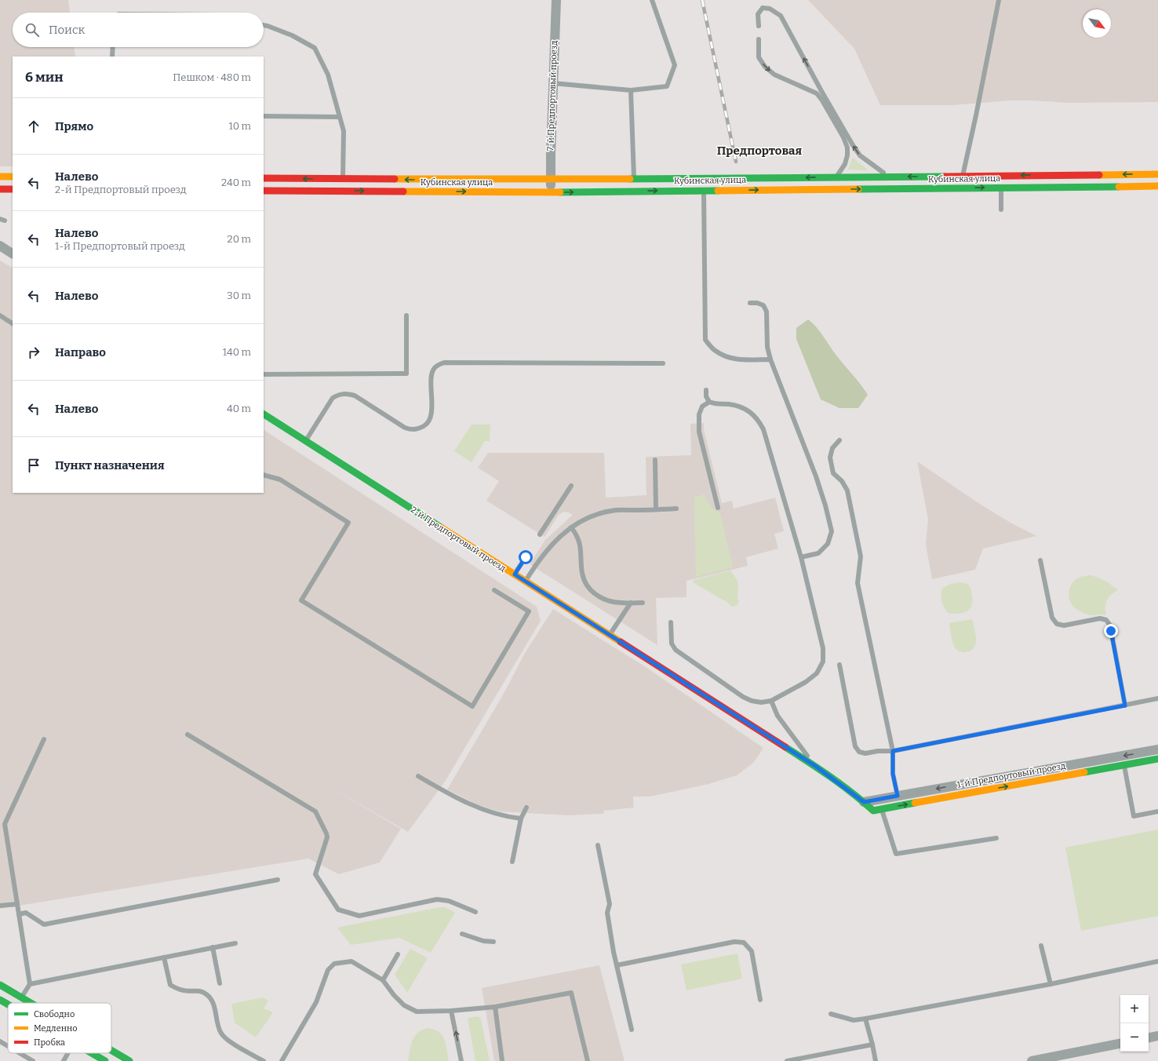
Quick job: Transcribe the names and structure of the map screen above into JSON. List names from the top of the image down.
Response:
{
  "streets": {
    "main road": ["Кубинская улица", "2-й Предпортовый проезд", "1-й Предпортовый проезд"],
    "street": ["7-й Предпортовый проезд"]
  },
  "crossings": [
    ["7-й Предпортовый проезд", "Кубинская улица"],
    ["2-й Предпортовый проезд", "1-й Предпортовый проезд"]
  ],
  "districts": ["Предпортовая"],
  "legend": ["Свободно", "Медленно", "Пробка"],
  "north": "bottom right",
  "page": {
    "search": "Поиск",
    "heading": ["6 мин", "Пешком · 480 m"],
    "list": [
      ["Прямо", "10 m"],
      ["Налево", "2-й Предпортовый проезд", "240 m"],
      ["Налево", "1-й Предпортовый проезд", "20 m"],
      ["Налево", "30 m"],
      ["Направо", "140 m"],
      ["Налево", "40 m"],
      "Пункт назначения"
    ],
    "map_buttons": ["+", "−"]
  }
}
